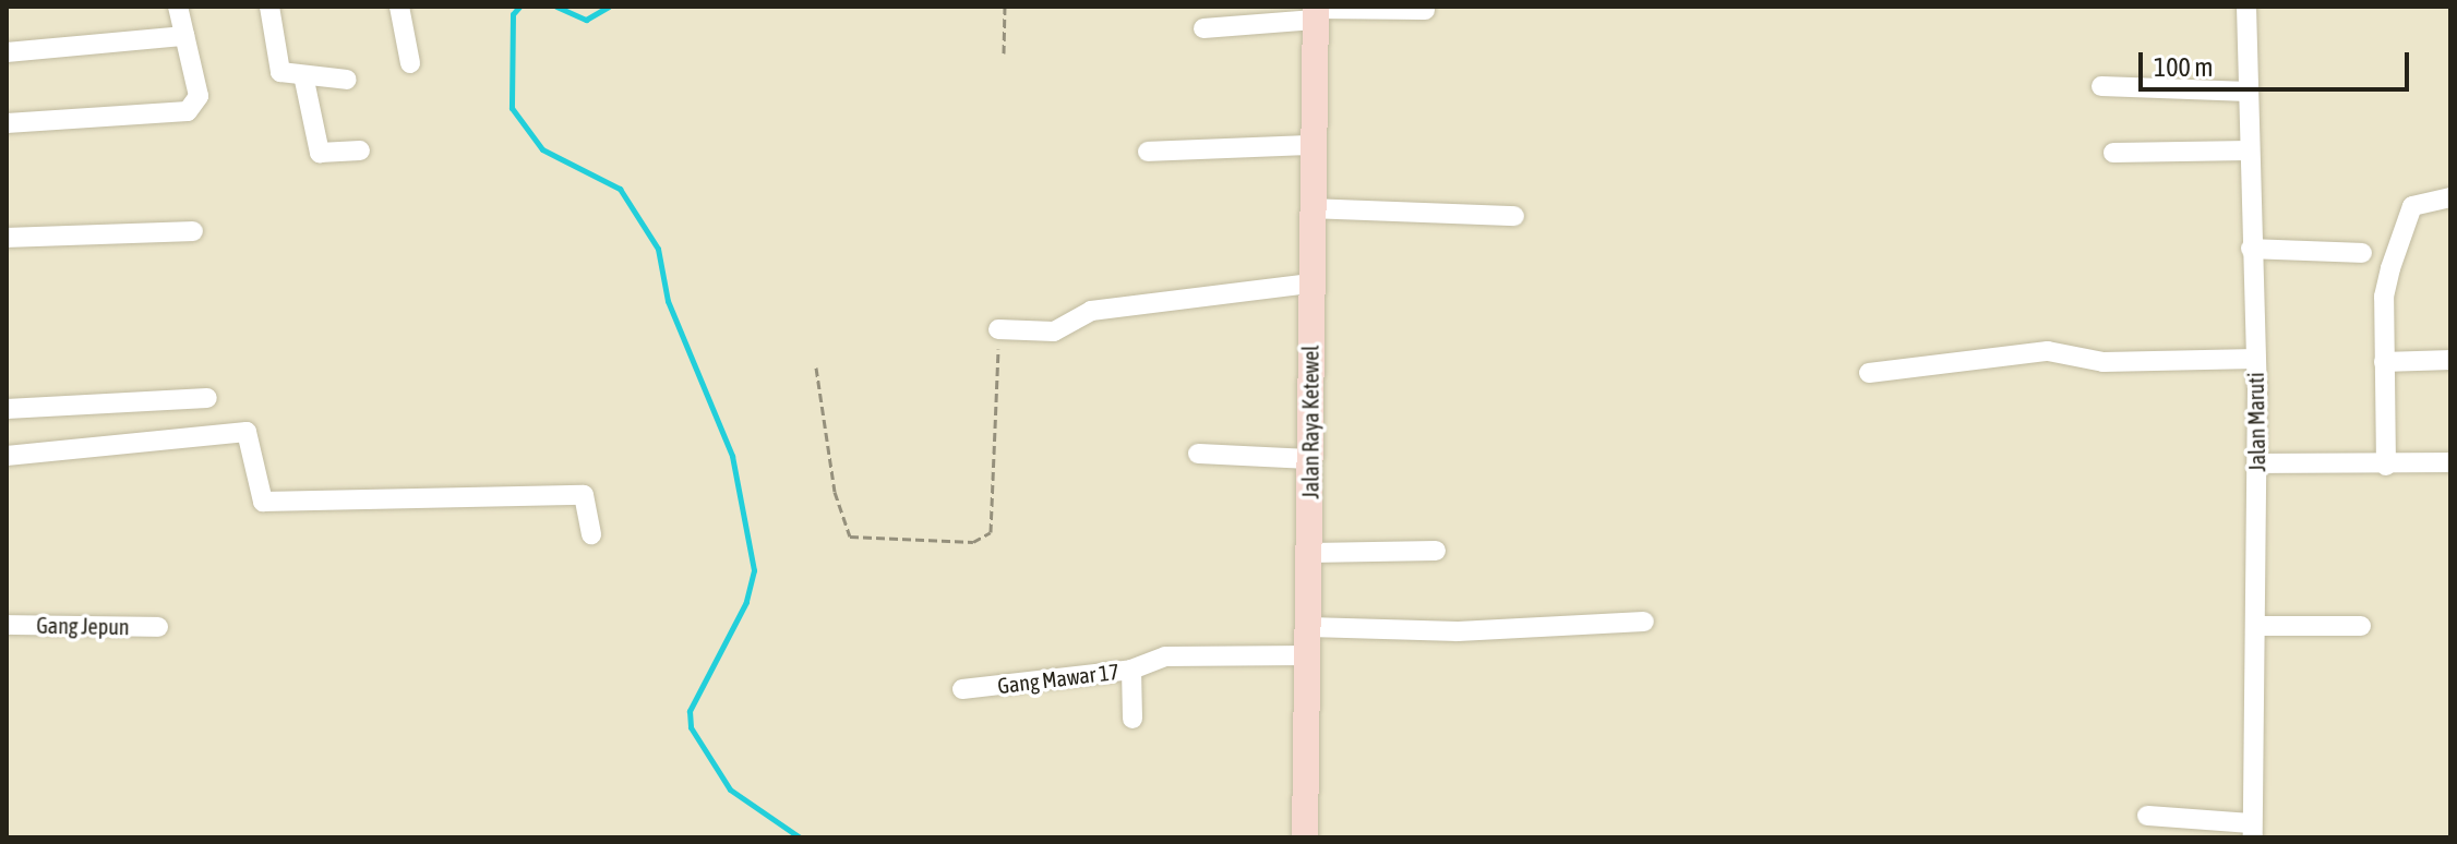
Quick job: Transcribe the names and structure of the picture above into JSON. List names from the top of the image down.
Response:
{
  "streets": {
    "main road": ["Jalan Raya Ketewel"],
    "street": ["Jalan Maruti", "Gang Jepun", "Gang Mawar 17"]
  },
  "crossings": [
    ["Jalan Raya Ketewel", "Gang Mawar 17"]
  ],
  "scale_bar": "100 m"
}
